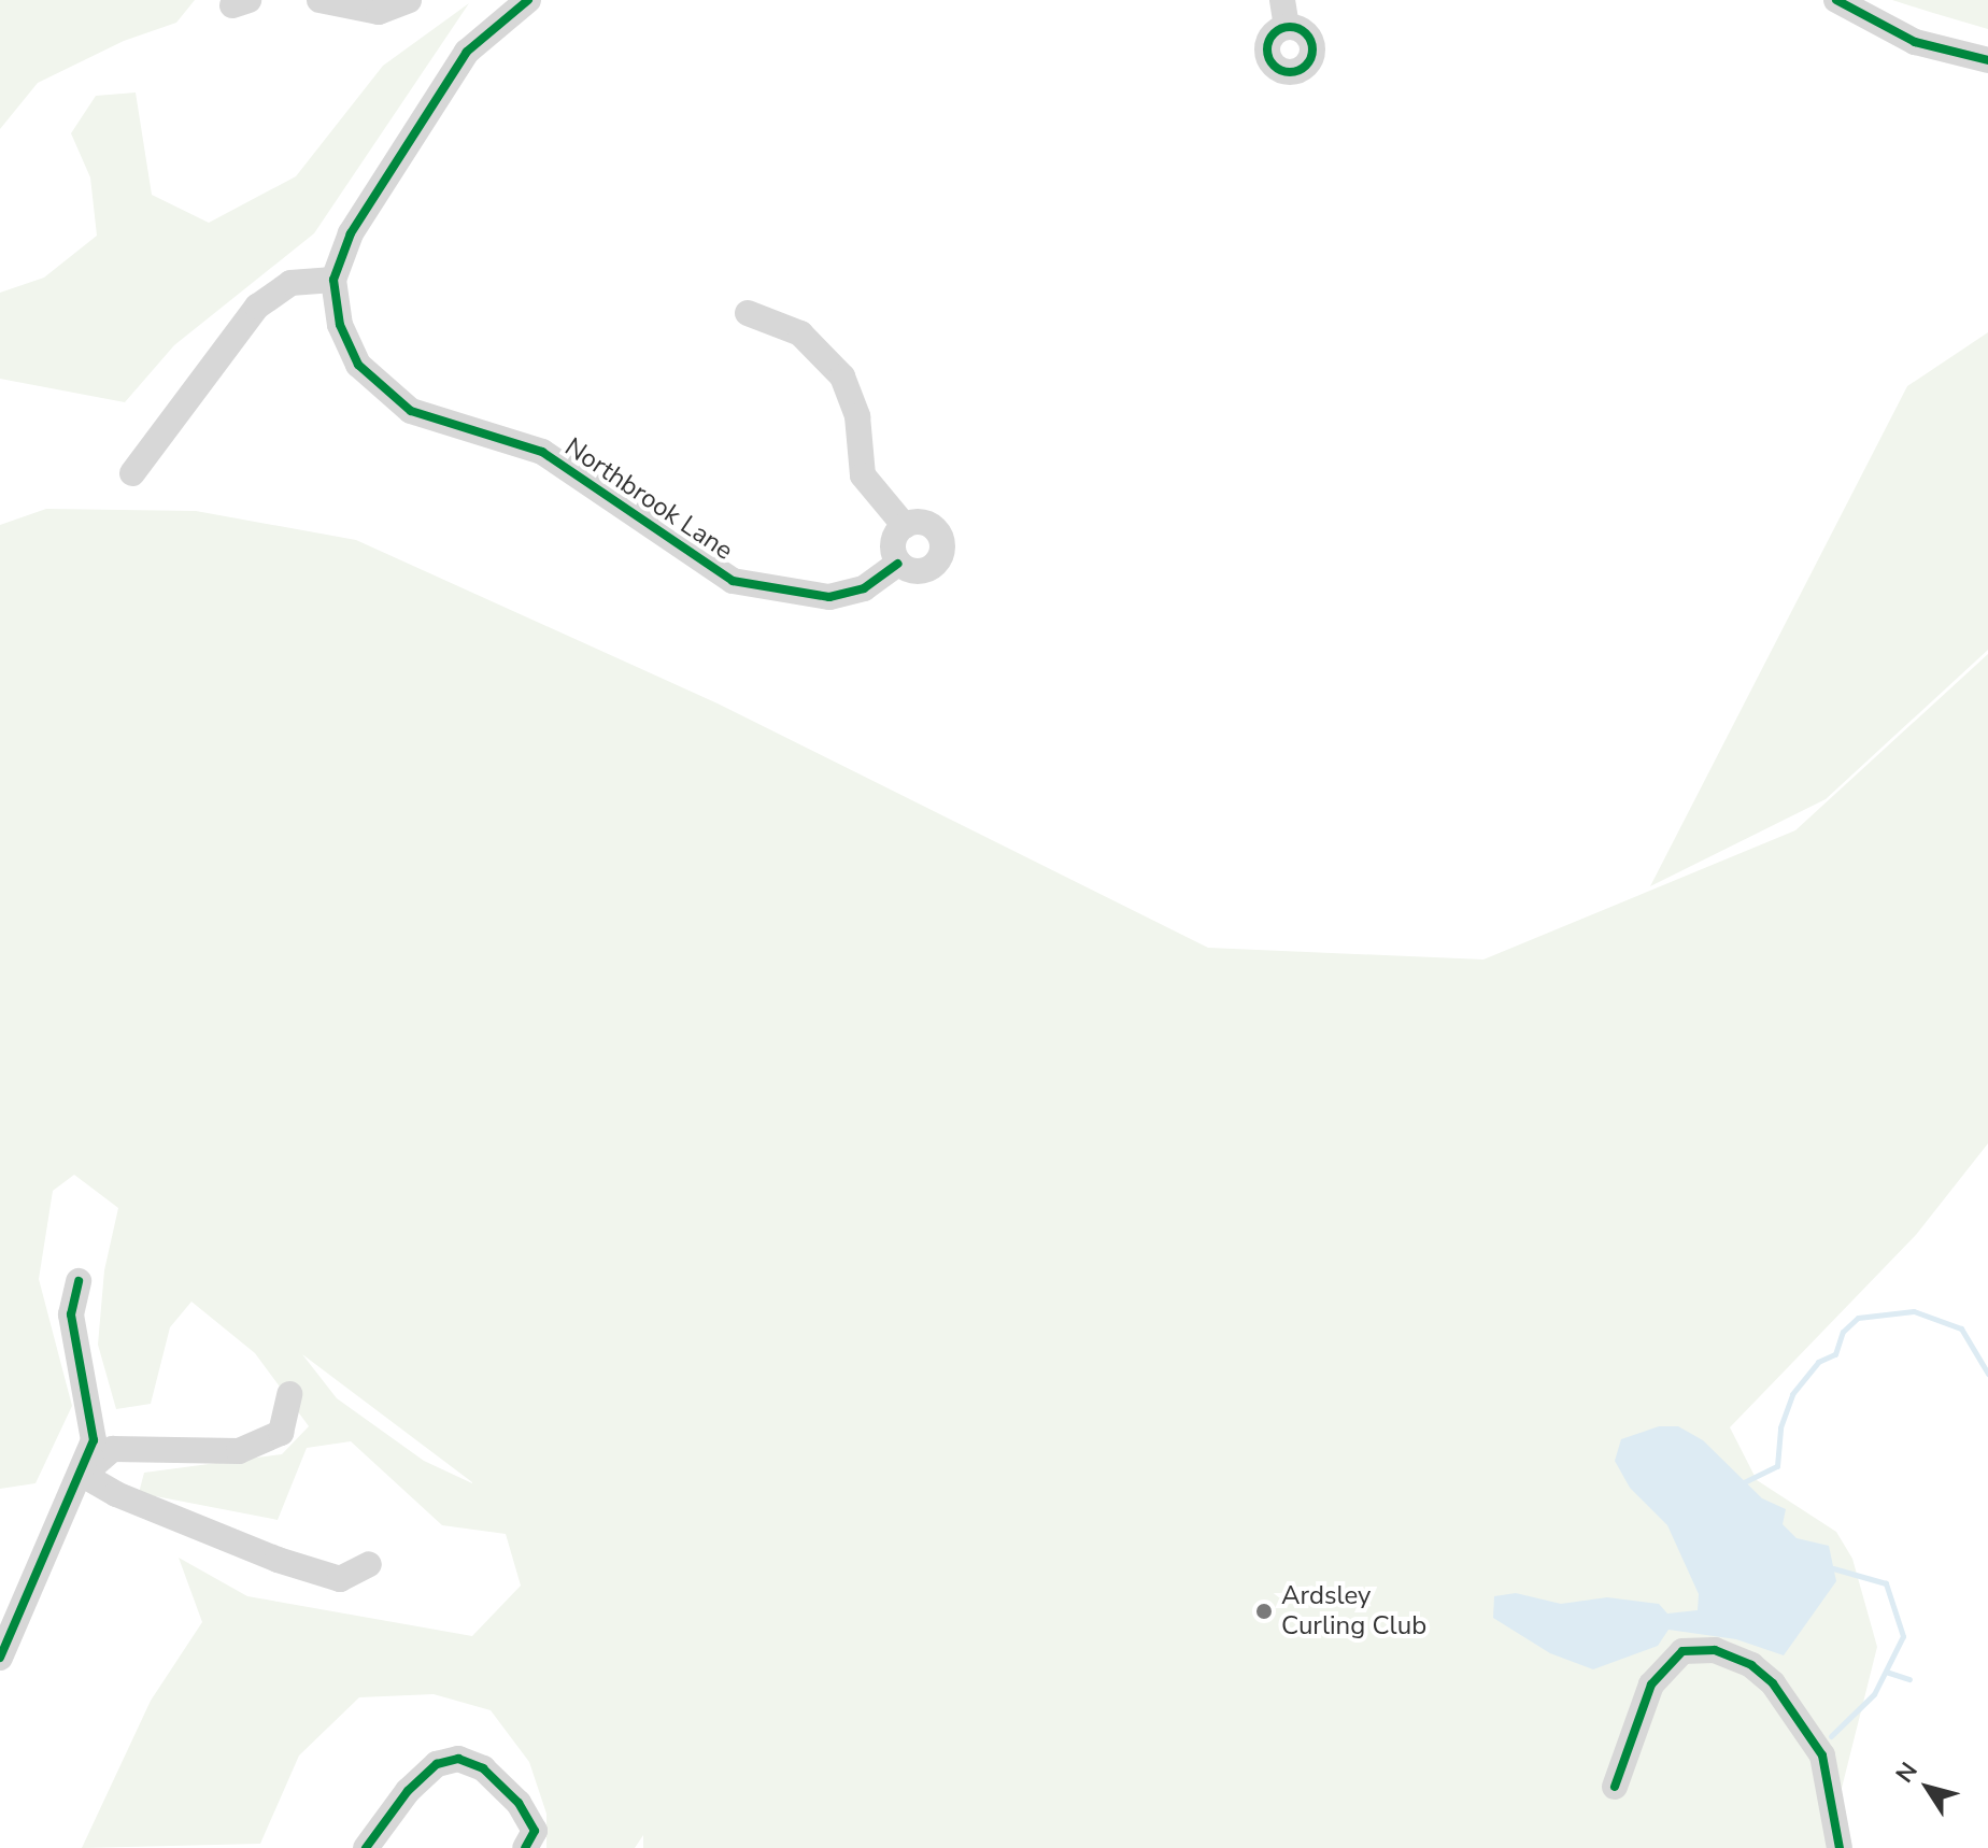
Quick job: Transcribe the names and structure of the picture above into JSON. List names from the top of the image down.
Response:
{
  "streets": {
    "street": ["Northbrook Lane"]
  },
  "places": ["Ardsley Curling Club"],
  "north": "top left"
}
